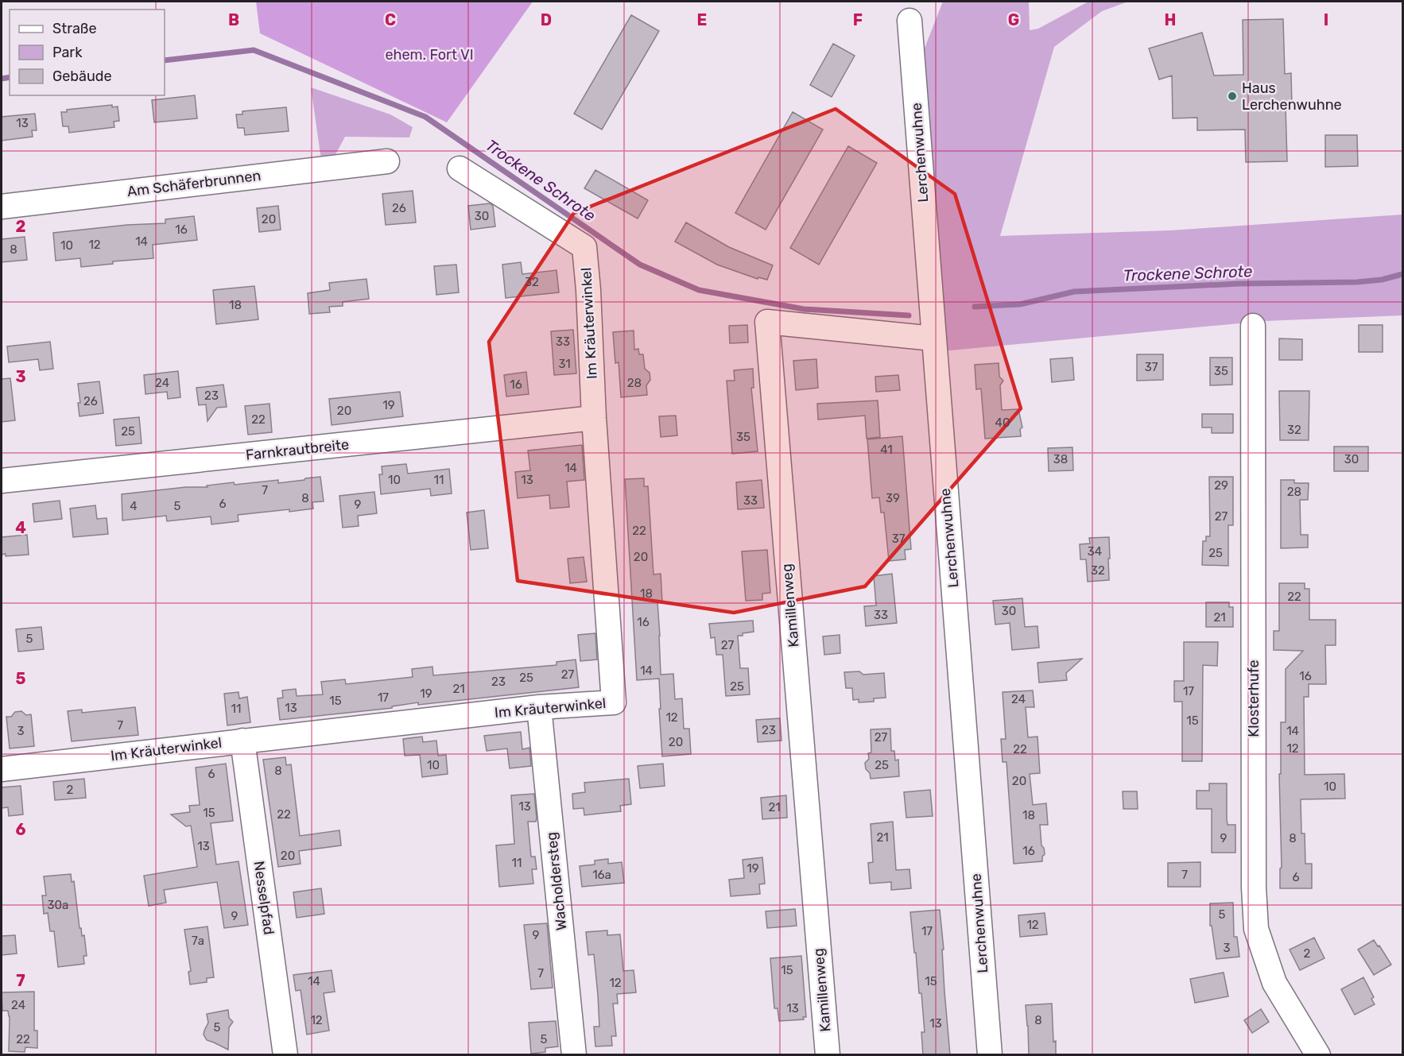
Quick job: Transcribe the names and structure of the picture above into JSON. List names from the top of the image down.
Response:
{
  "streets": {
    "street": [
      "Lerchenwuhne",
      "Am Schäferbrunnen",
      "Im Kräuterwinkel",
      "Farnkrautbreite",
      "Kamillenweg",
      "Klosterhufe",
      "Wacholdersteg",
      "Nesselpfad"
    ]
  },
  "crossings": [
    ["Lerchenwuhne", "Kamillenweg"],
    ["Im Kräuterwinkel", "Farnkrautbreite"],
    ["Im Kräuterwinkel", "Wacholdersteg"],
    ["Im Kräuterwinkel", "Nesselpfad"]
  ],
  "water": ["Trockene Schrote"],
  "parks": ["ehem. Fort VI"],
  "places": ["Haus Lerchenwuhne"],
  "house_numbers": [
    "13",
    "26",
    "30",
    "20",
    "16",
    "14",
    "12",
    "10",
    "8",
    "32",
    "18",
    "33",
    "31",
    "37",
    "35",
    "24",
    "28",
    "16",
    "23",
    "26",
    "19",
    "20",
    "22",
    "40",
    "32",
    "25",
    "35",
    "41",
    "38",
    "30",
    "14",
    "10",
    "11",
    "13",
    "29",
    "7",
    "28",
    "8",
    "39",
    "33",
    "6",
    "9",
    "4",
    "5",
    "27",
    "22",
    "37",
    "34",
    "25",
    "20",
    "32",
    "18",
    "22",
    "30",
    "33",
    "21",
    "16",
    "5",
    "27",
    "14",
    "27",
    "16",
    "25",
    "23",
    "25",
    "21",
    "17",
    "19",
    "17",
    "24",
    "15",
    "13",
    "11",
    "12",
    "15",
    "7",
    "23",
    "3",
    "14",
    "27",
    "20",
    "12",
    "22",
    "10",
    "25",
    "8",
    "6",
    "20",
    "10",
    "2",
    "13",
    "21",
    "15",
    "22",
    "18",
    "21",
    "9",
    "8",
    "13",
    "16",
    "20",
    "11",
    "19",
    "16a",
    "7",
    "6",
    "30a",
    "5",
    "9",
    "12",
    "17",
    "9",
    "7a",
    "3",
    "2",
    "15",
    "7",
    "14",
    "15",
    "12",
    "24",
    "13",
    "12",
    "8",
    "13",
    "5",
    "22",
    "5"
  ],
  "legend": ["Straße", "Park", "Gebäude"],
  "grid": {
    "columns": [
      "B",
      "C",
      "D",
      "E",
      "F",
      "G",
      "H",
      "I"
    ],
    "rows": [
      "2",
      "3",
      "4",
      "5",
      "6",
      "7"
    ]
  }
}
